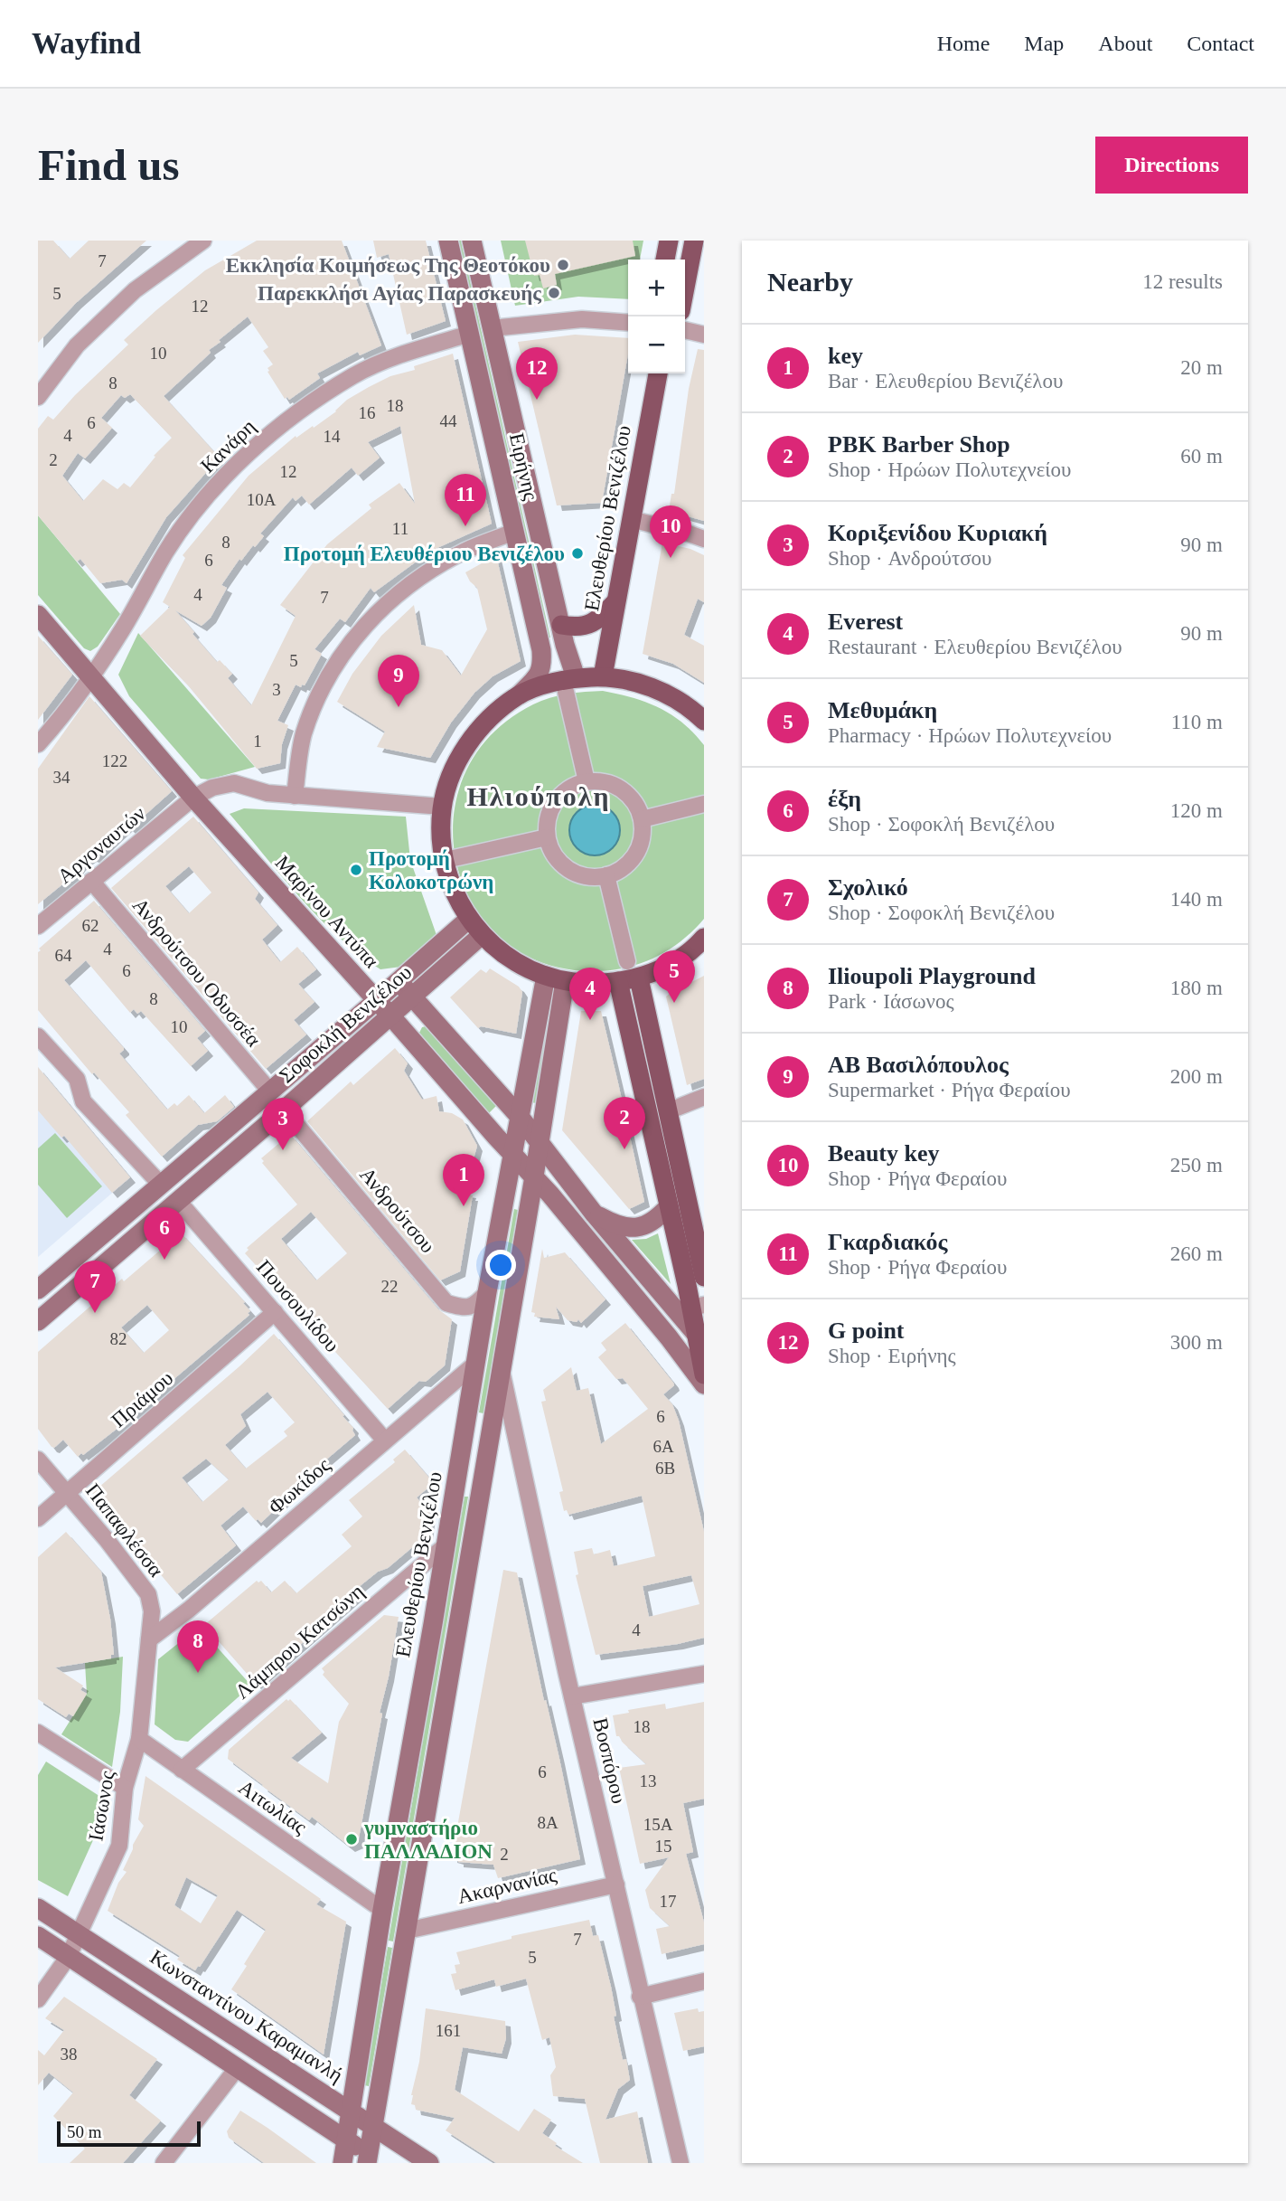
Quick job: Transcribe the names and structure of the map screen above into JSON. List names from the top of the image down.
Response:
{
  "streets": {
    "main road": [
      "Ειρήνης",
      "Ελευθερίου Βενιζέλου",
      "Μαρίνου Αντύπα",
      "Σοφοκλή Βενιζέλου",
      "Κωνσταντίνου Καραμανλή"
    ],
    "street": [
      "Κανάρη",
      "Αργοναυτών",
      "Ανδρούτσου Οδυσσέα",
      "Ανδρούτσου",
      "Πουσουλίδου",
      "Πριάμου",
      "Φωκίδος",
      "Παπαφλέσσα",
      "Λάμπρου Κατσώνη",
      "Βοσπόρου",
      "Ιάσωνος",
      "Αιτωλίας",
      "Ακαρνανίας"
    ]
  },
  "crossings": [
    ["Κανάρη", "Ειρήνης"],
    ["Κανάρη", "Μαρίνου Αντύπα"],
    ["Ελευθερίου Βενιζέλου", "Μαρίνου Αντύπα"],
    ["Ελευθερίου Βενιζέλου", "Ανδρούτσου"],
    ["Ελευθερίου Βενιζέλου", "Φωκίδος"],
    ["Ελευθερίου Βενιζέλου", "Λάμπρου Κατσώνη"],
    ["Ελευθερίου Βενιζέλου", "Αιτωλίας"],
    ["Ελευθερίου Βενιζέλου", "Κωνσταντίνου Καραμανλή"],
    ["Αργοναυτών", "Μαρίνου Αντύπα"],
    ["Αργοναυτών", "Ανδρούτσου Οδυσσέα"],
    ["Μαρίνου Αντύπα", "Σοφοκλή Βενιζέλου"],
    ["Ανδρούτσου Οδυσσέα", "Σοφοκλή Βενιζέλου"],
    ["Σοφοκλή Βενιζέλου", "Ανδρούτσου"],
    ["Σοφοκλή Βενιζέλου", "Πουσουλίδου"],
    ["Πουσουλίδου", "Πριάμου"],
    ["Πουσουλίδου", "Φωκίδος"],
    ["Πριάμου", "Παπαφλέσσα"],
    ["Φωκίδος", "Παπαφλέσσα"],
    ["Φωκίδος", "Ιάσωνος"],
    ["Παπαφλέσσα", "Ιάσωνος"],
    ["Λάμπρου Κατσώνη", "Αιτωλίας"],
    ["Βοσπόρου", "Ακαρνανίας"],
    ["Ιάσωνος", "Αιτωλίας"],
    ["Ιάσωνος", "Κωνσταντίνου Καραμανλή"]
  ],
  "districts": ["Ηλιούπολη"],
  "places": [
    "Εκκλησία Κοιμήσεως Της Θεοτόκου",
    "Παρεκκλήσι Αγίας Παρασκευής",
    "Προτομή Ελευθέριου Βενιζέλου",
    "Προτομή Κολοκοτρώνη",
    "γυμναστήριο ΠΑΛΛΑΔΙΟΝ"
  ],
  "house_numbers": [
    "7",
    "5",
    "12",
    "10",
    "8",
    "18",
    "16",
    "44",
    "6",
    "4",
    "14",
    "2",
    "12",
    "10Α",
    "11",
    "8",
    "6",
    "4",
    "7",
    "5",
    "3",
    "1",
    "122",
    "34",
    "62",
    "4",
    "64",
    "6",
    "8",
    "10",
    "22",
    "82",
    "6",
    "6Α",
    "6Β",
    "4",
    "18",
    "6",
    "13",
    "8Α",
    "15Α",
    "15",
    "2",
    "17",
    "7",
    "5",
    "161",
    "38"
  ],
  "scale_bar": "50 m",
  "page": {
    "header": "Wayfind",
    "nav": [
      "Home",
      "Map",
      "About",
      "Contact"
    ],
    "buttons": "Directions",
    "title": "Find us",
    "heading": ["Nearby", "12 results"],
    "map_buttons": ["+", "−"],
    "list": [
      {
        "mark": "1",
        "name": "key",
        "note": "Bar · Ελευθερίου Βενιζέλου",
        "value": "20 m"
      },
      {
        "mark": "2",
        "name": "PBK Barber Shop",
        "note": "Shop · Ηρώων Πολυτεχνείου",
        "value": "60 m"
      },
      {
        "mark": "3",
        "name": "Κοριξενίδου Κυριακή",
        "note": "Shop · Ανδρούτσου",
        "value": "90 m"
      },
      {
        "mark": "4",
        "name": "Everest",
        "note": "Restaurant · Ελευθερίου Βενιζέλου",
        "value": "90 m"
      },
      {
        "mark": "5",
        "name": "Μεθυμάκη",
        "note": "Pharmacy · Ηρώων Πολυτεχνείου",
        "value": "110 m"
      },
      {
        "mark": "6",
        "name": "έξη",
        "note": "Shop · Σοφοκλή Βενιζέλου",
        "value": "120 m"
      },
      {
        "mark": "7",
        "name": "Σχολικό",
        "note": "Shop · Σοφοκλή Βενιζέλου",
        "value": "140 m"
      },
      {
        "mark": "8",
        "name": "Ilioupoli Playground",
        "note": "Park · Ιάσωνος",
        "value": "180 m"
      },
      {
        "mark": "9",
        "name": "ΑΒ Βασιλόπουλος",
        "note": "Supermarket · Ρήγα Φεραίου",
        "value": "200 m"
      },
      {
        "mark": "10",
        "name": "Beauty key",
        "note": "Shop · Ρήγα Φεραίου",
        "value": "250 m"
      },
      {
        "mark": "11",
        "name": "Γκαρδιακός",
        "note": "Shop · Ρήγα Φεραίου",
        "value": "260 m"
      },
      {
        "mark": "12",
        "name": "G point",
        "note": "Shop · Ειρήνης",
        "value": "300 m"
      }
    ],
    "pins": [
      "12",
      "11",
      "10",
      "9",
      "5",
      "4",
      "2",
      "3",
      "1",
      "6",
      "7",
      "8"
    ],
    "scale": "50 m"
  }
}
